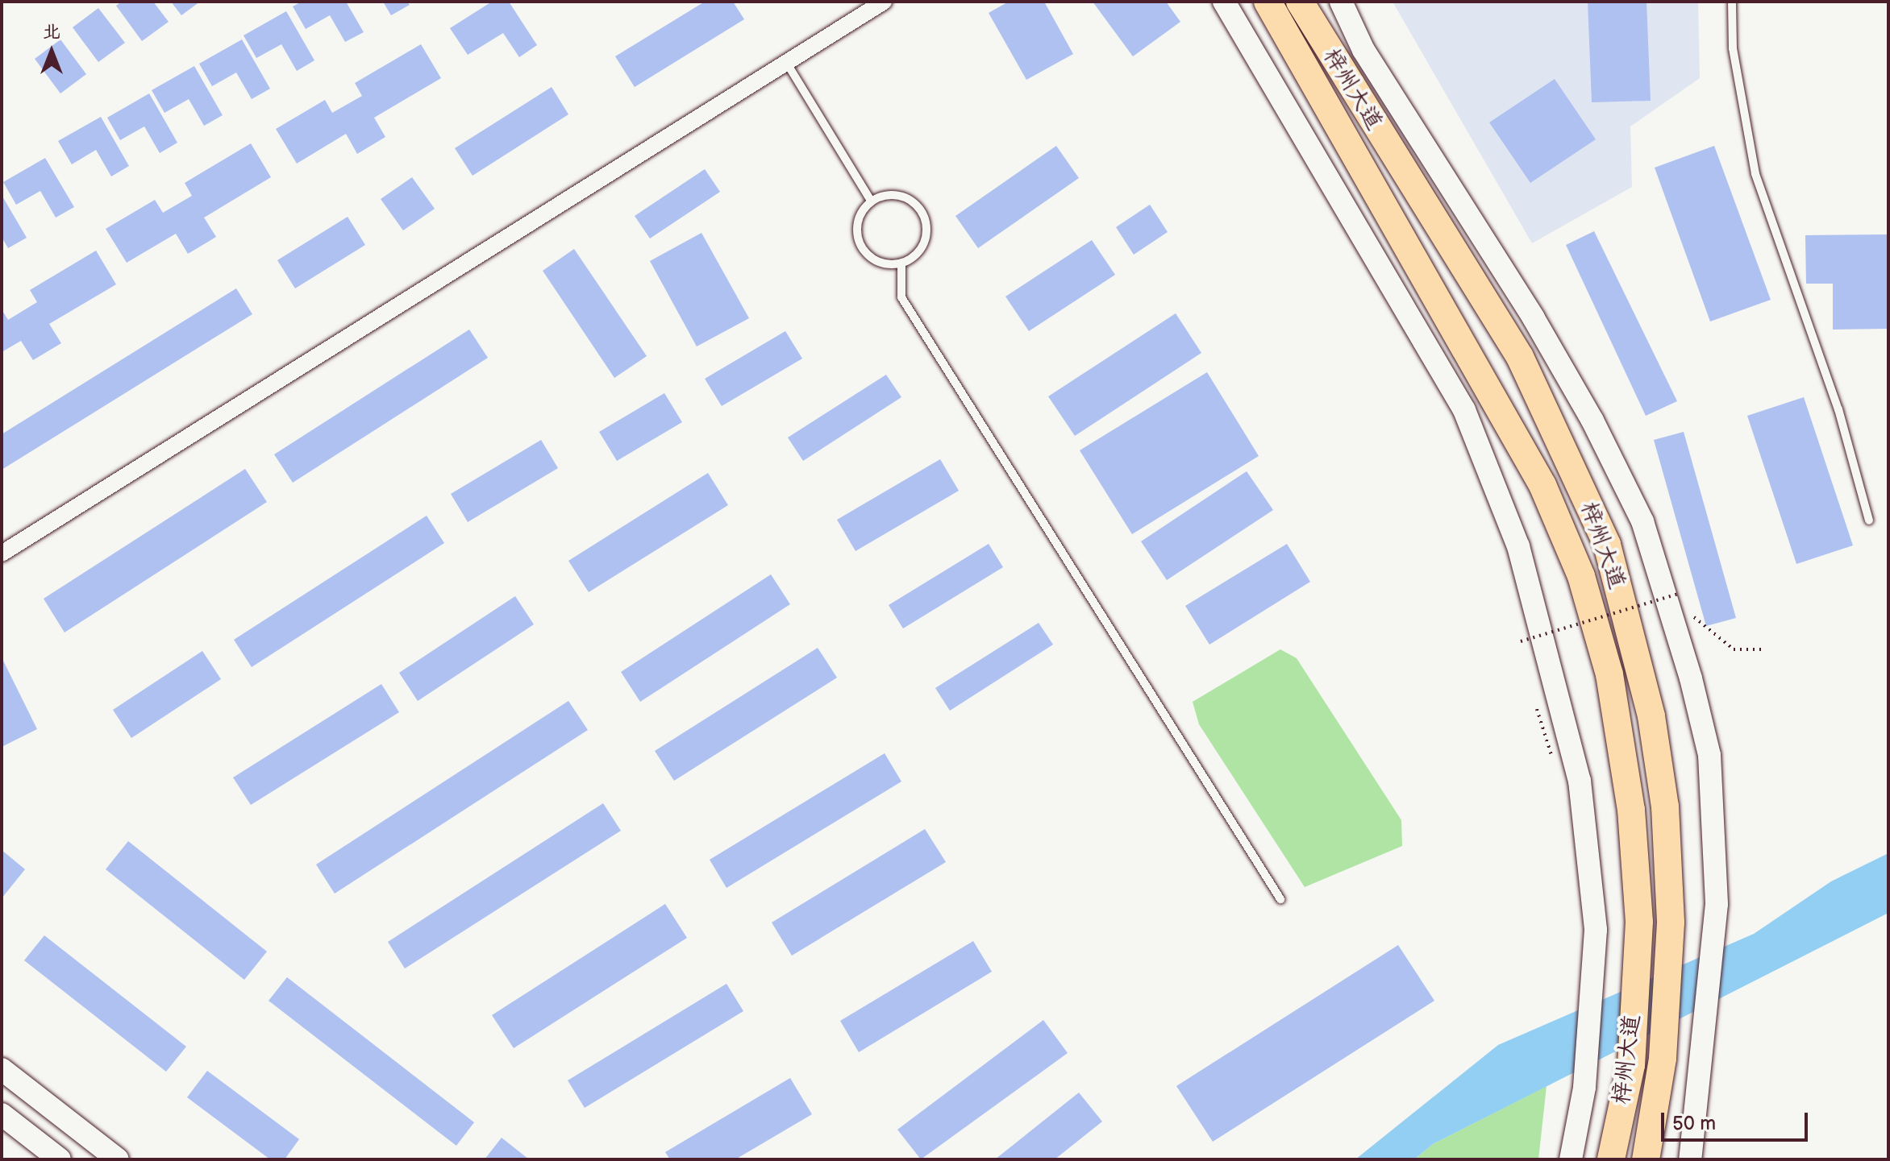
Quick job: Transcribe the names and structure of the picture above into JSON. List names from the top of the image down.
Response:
{
  "streets": {
    "highway": ["梓州大道"]
  },
  "scale_bar": "50 m",
  "north": "top"
}
